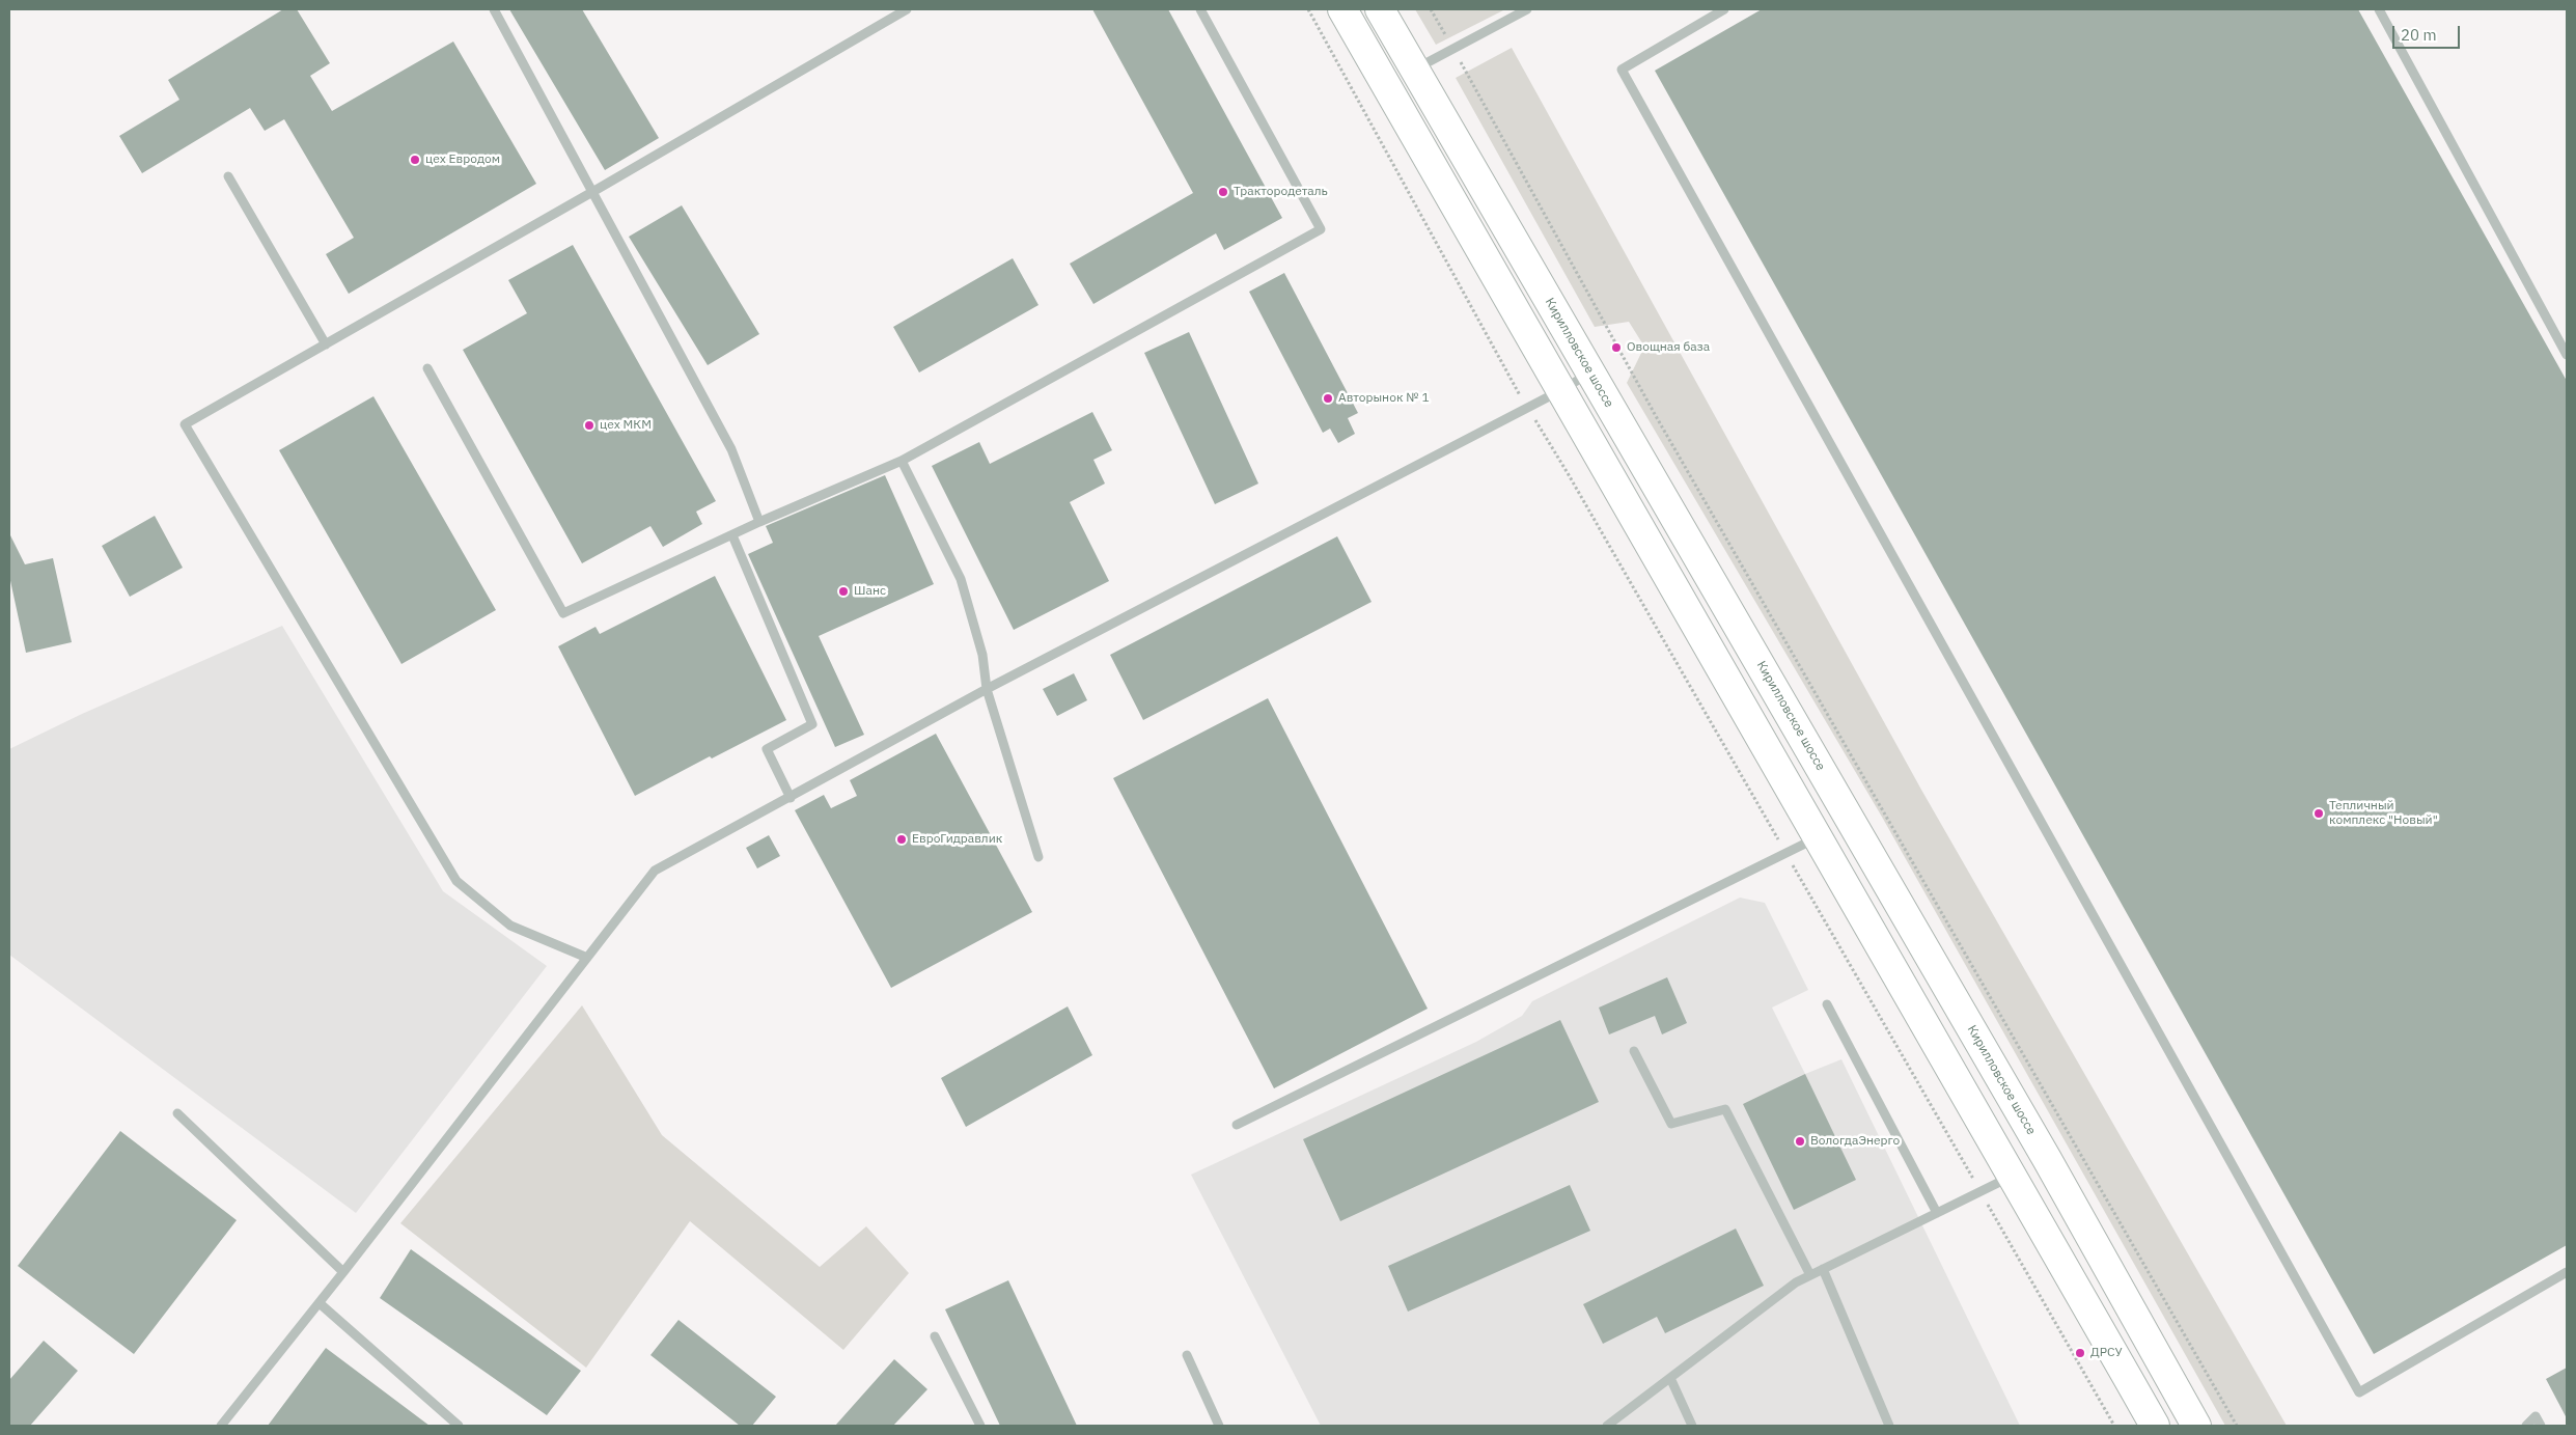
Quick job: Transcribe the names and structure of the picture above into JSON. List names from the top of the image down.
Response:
{
  "streets": {
    "main road": ["Кирилловское шоссе"]
  },
  "places": [
    "цех Евродом",
    "Трактородеталь",
    "Овощная база",
    "Авторынок № 1",
    "цех МКМ",
    "Шанс",
    "Тепличный комплекс \"Новый\"",
    "ЕвроГидравлик",
    "ВологдаЭнерго",
    "ДРСУ"
  ],
  "scale_bar": "20 m"
}
